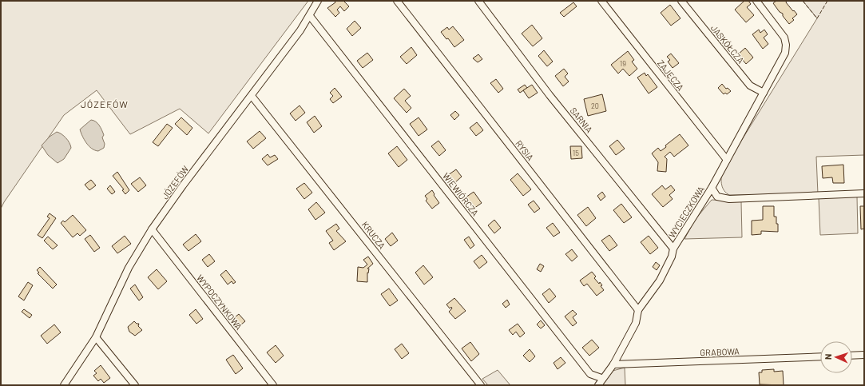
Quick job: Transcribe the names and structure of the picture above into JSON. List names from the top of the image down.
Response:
{
  "streets": {
    "street": [
      "JASKÓŁCZA",
      "ZAJĘCZA",
      "SARNIA",
      "RYSIA",
      "JÓZEFÓW",
      "WIEWIÓRCZA",
      "WYCIECZKOWA",
      "KRUCZA",
      "WYPOCZYNKOWA",
      "GRABOWA"
    ]
  },
  "crossings": [
    ["JASKÓŁCZA", "WYCIECZKOWA"],
    ["ZAJĘCZA", "WYCIECZKOWA"],
    ["SARNIA", "WYCIECZKOWA"],
    ["RYSIA", "WYCIECZKOWA"],
    ["JÓZEFÓW", "WIEWIÓRCZA"],
    ["JÓZEFÓW", "KRUCZA"],
    ["JÓZEFÓW", "WYPOCZYNKOWA"],
    ["WIEWIÓRCZA", "WYCIECZKOWA"],
    ["WYCIECZKOWA", "GRABOWA"]
  ],
  "districts": ["JÓZEFÓW"],
  "house_numbers": ["19", "20", "15"],
  "north": "left"
}
